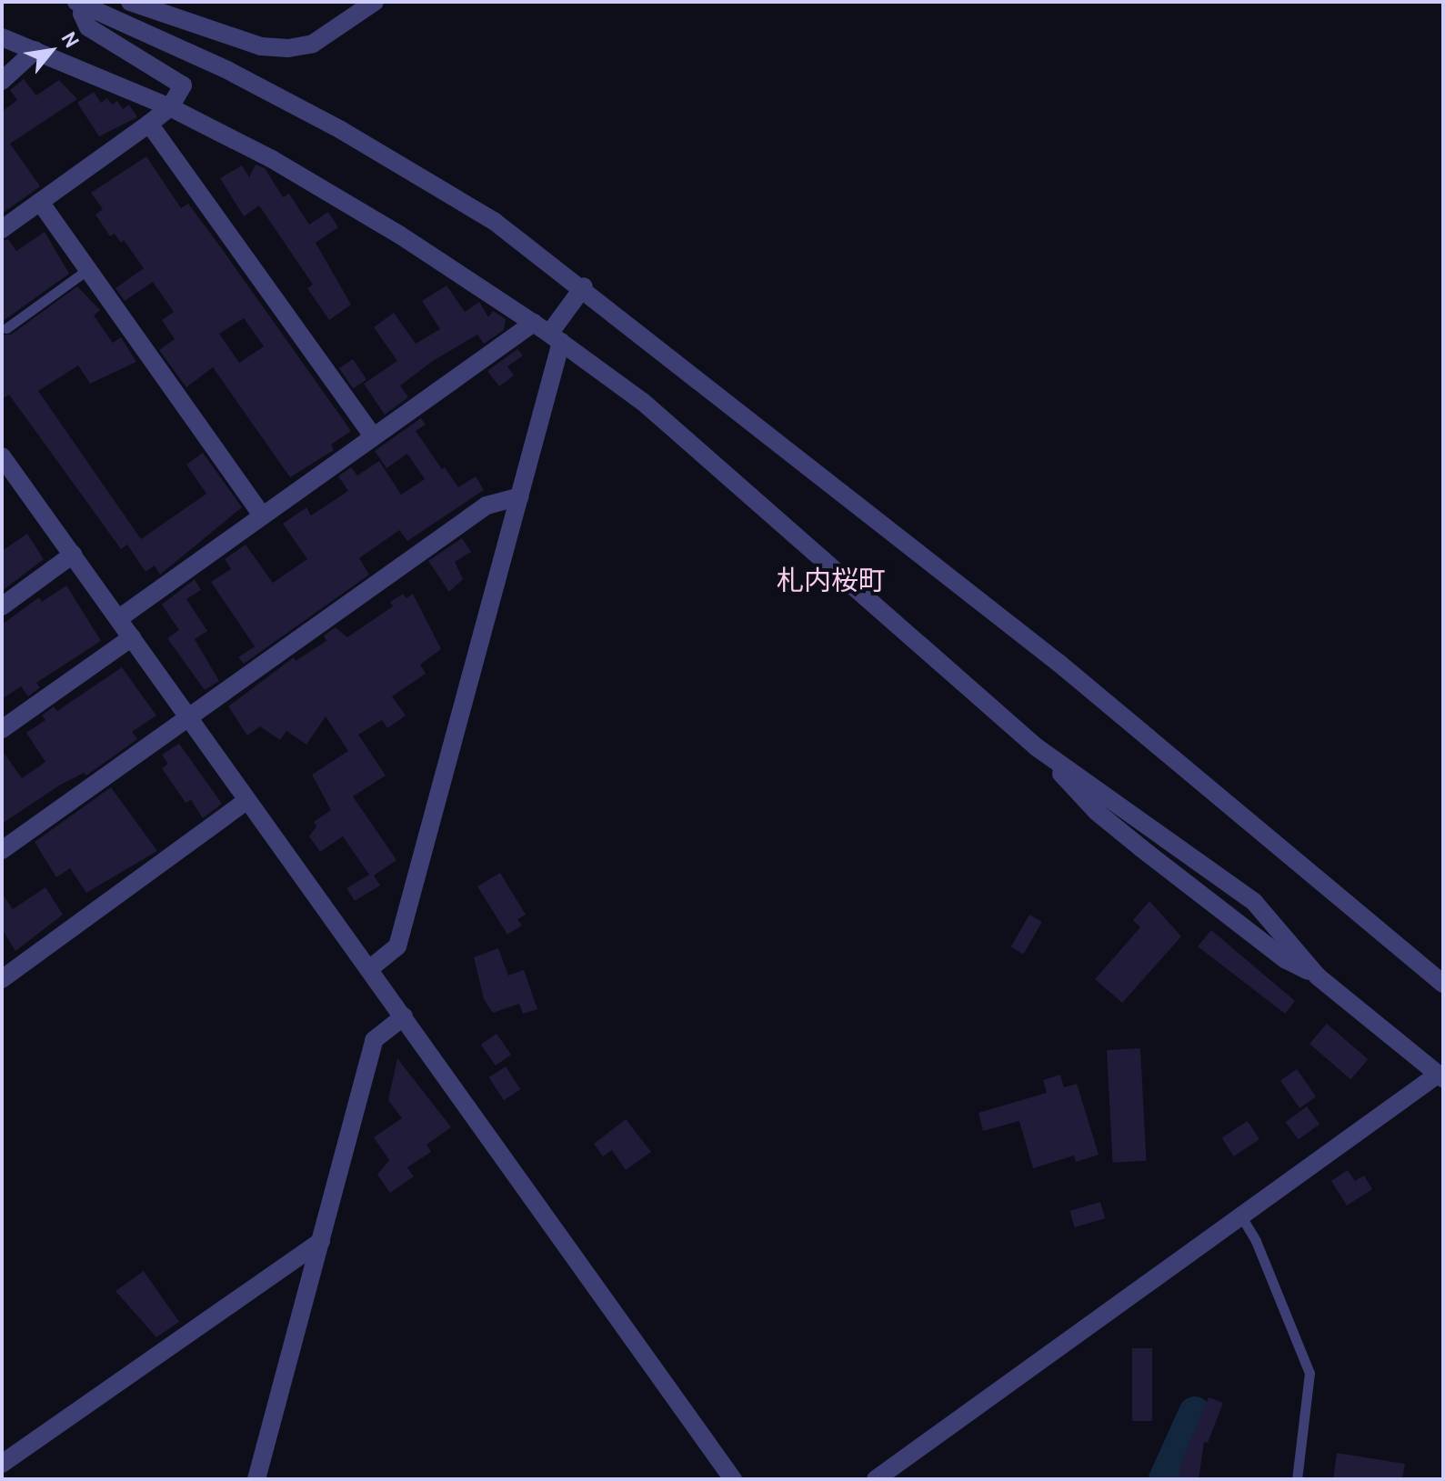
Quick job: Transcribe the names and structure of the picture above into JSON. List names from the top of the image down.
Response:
{
  "districts": ["札内桜町"],
  "north": "top right"
}
